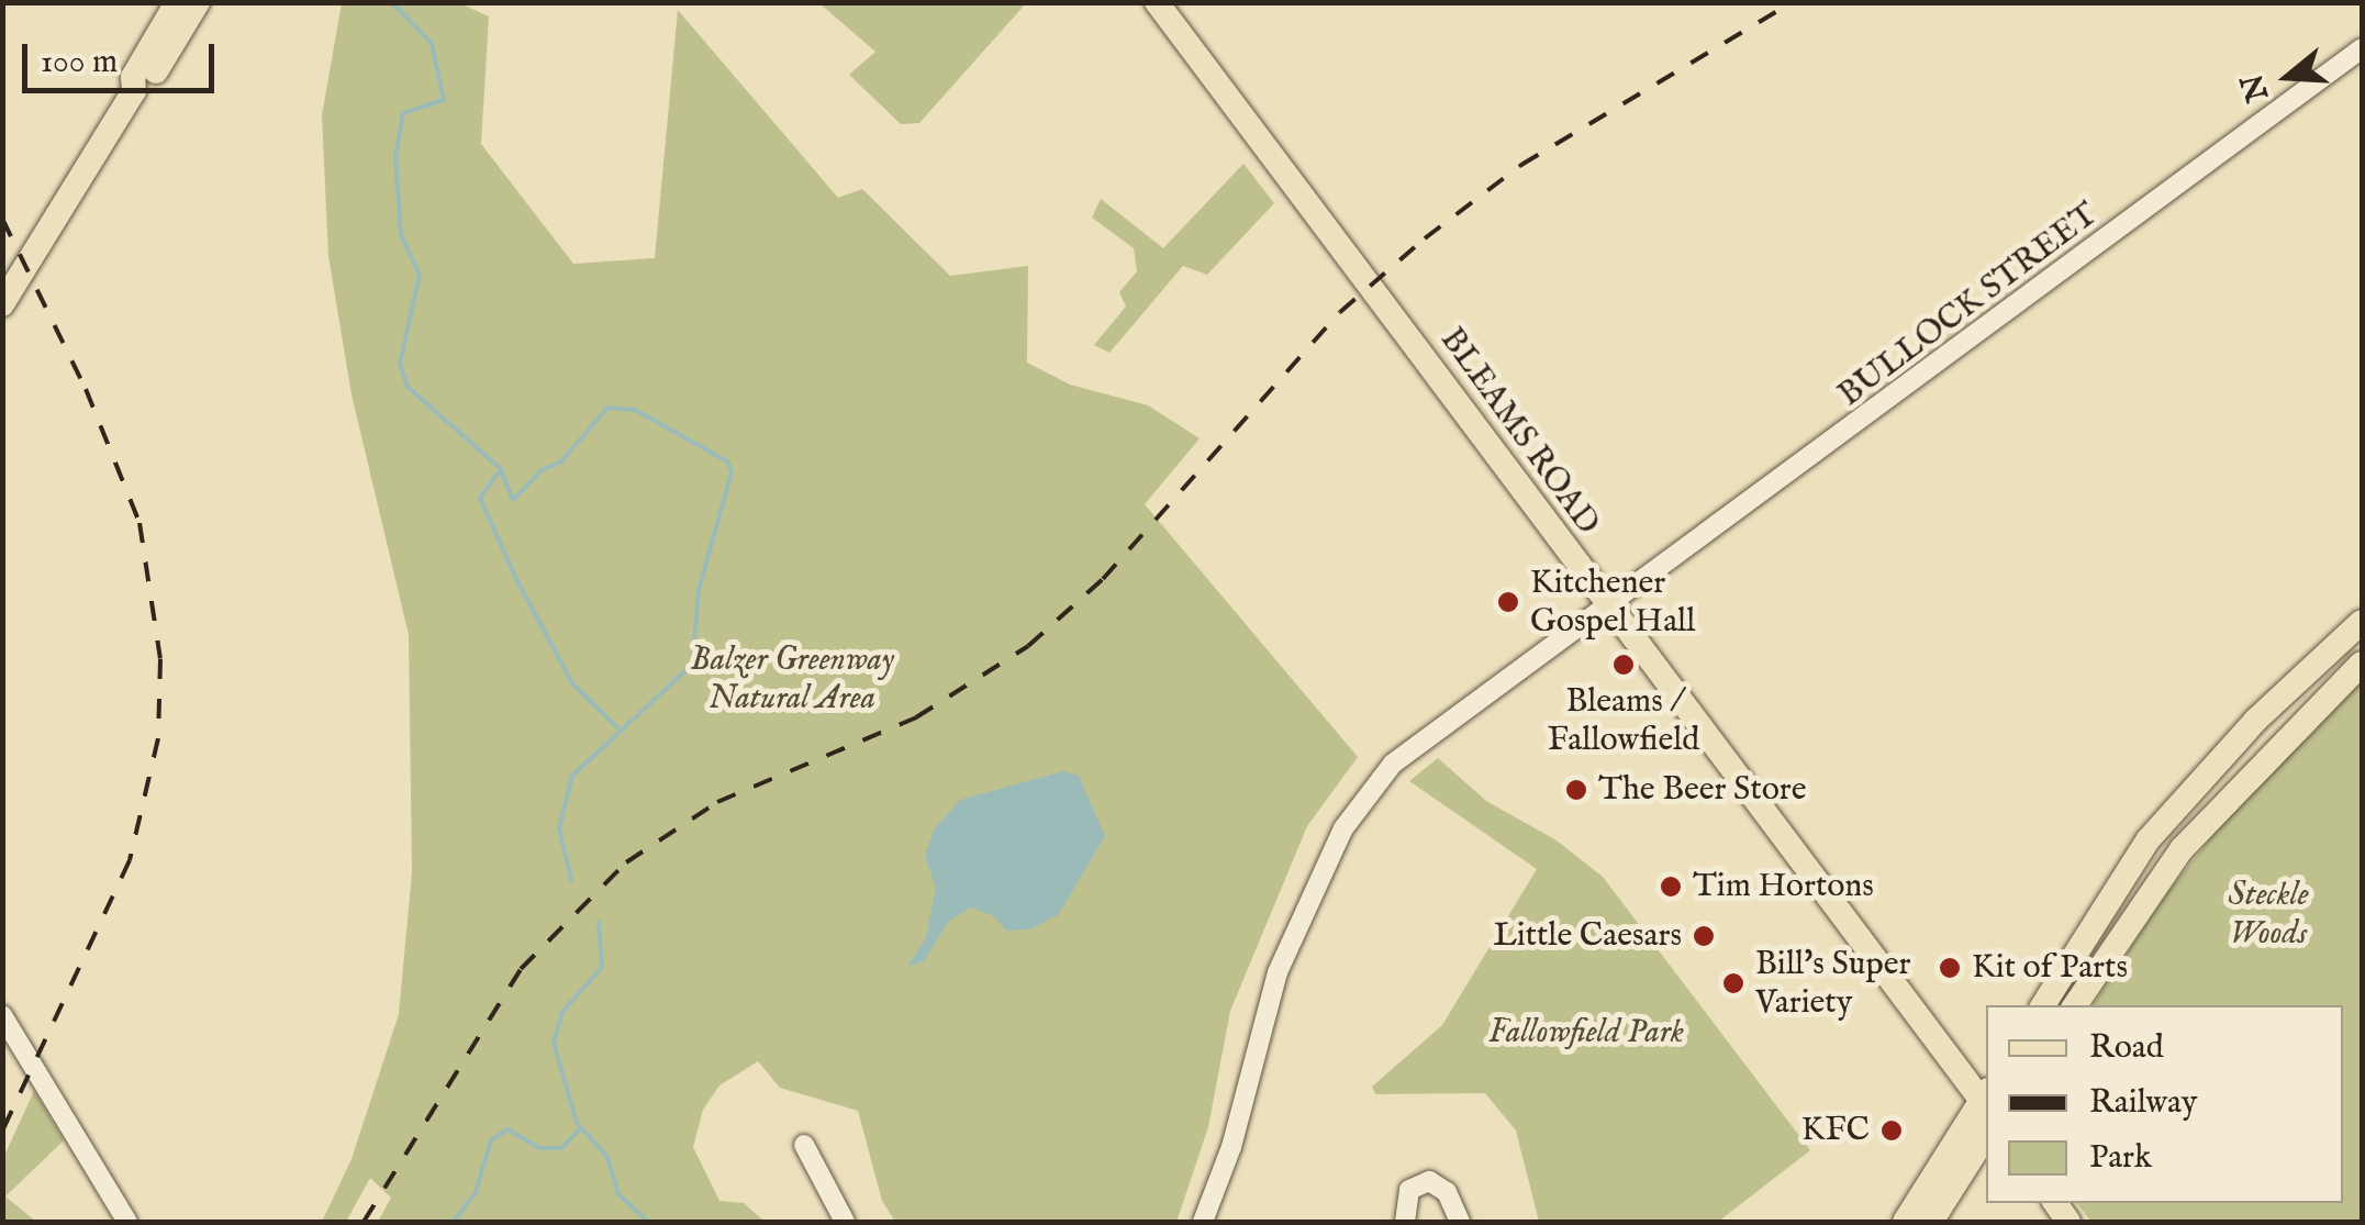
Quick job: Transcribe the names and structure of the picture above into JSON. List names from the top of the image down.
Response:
{
  "streets": {
    "main road": ["BLEAMS ROAD"],
    "street": ["BULLOCK STREET"]
  },
  "crossings": [
    ["BULLOCK STREET", "BLEAMS ROAD"]
  ],
  "parks": ["Balzer Greenway Natural Area", "Steckle Woods", "Fallowfield Park"],
  "places": [
    "Kitchener Gospel Hall",
    "Bleams / Fallowfield",
    "The Beer Store",
    "Tim Hortons",
    "Little Caesars",
    "Kit of Parts",
    "Bill's Super Variety",
    "KFC"
  ],
  "legend": ["Road", "Railway", "Park"],
  "scale_bar": "100 m",
  "north": "left"
}
